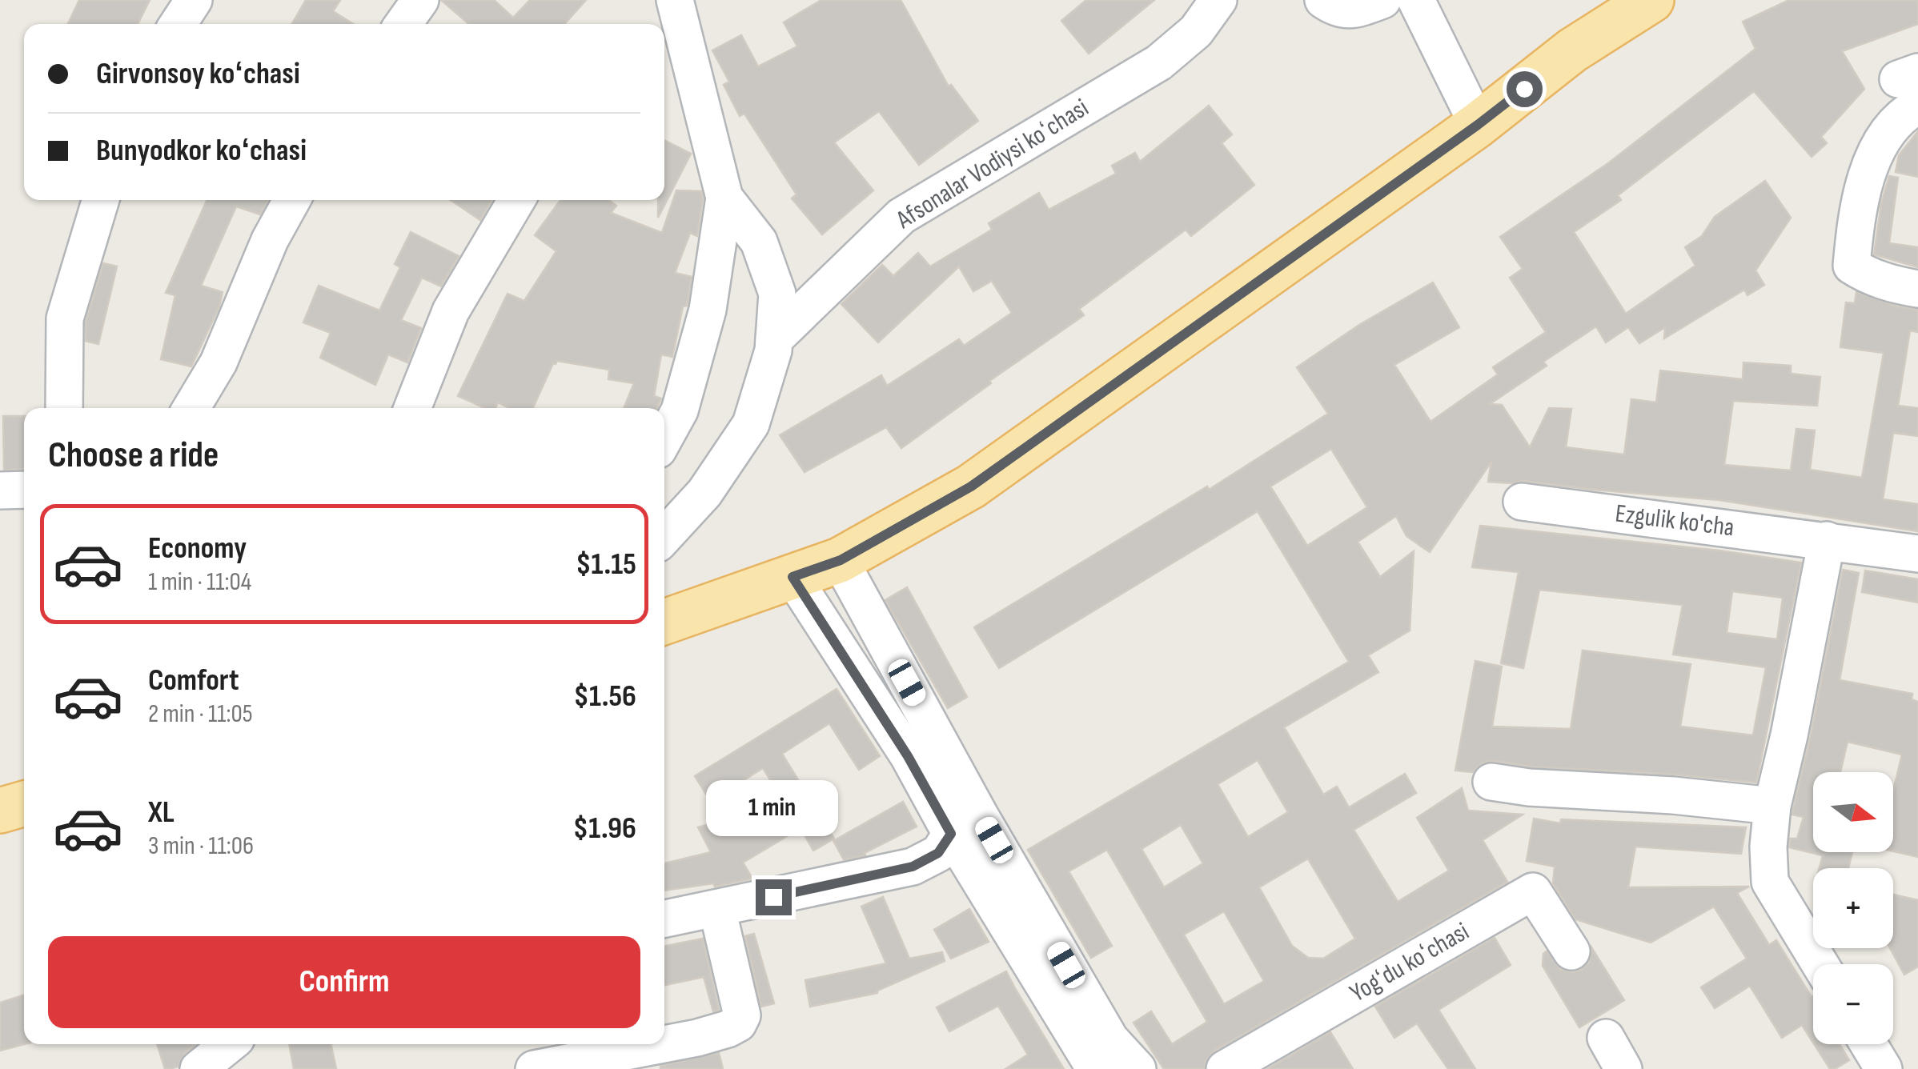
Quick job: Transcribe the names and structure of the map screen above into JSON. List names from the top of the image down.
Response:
{
  "streets": {
    "street": ["Afsonalar Vodiysi koʻchasi", "Ezgulik ko'cha", "Yogʻdu koʻchasi"]
  },
  "north": "right",
  "page": {
    "banner": ["Girvonsoy koʻchasi", "Bunyodkor koʻchasi"],
    "heading": "Choose a ride",
    "list": [
      {
        "name": "Economy",
        "note": "1 min · 11:04",
        "value": "$1.15"
      },
      {
        "name": "Comfort",
        "note": "2 min · 11:05",
        "value": "$1.56"
      },
      {
        "name": "XL",
        "note": "3 min · 11:06",
        "value": "$1.96"
      }
    ],
    "map_buttons": ["+", "−"],
    "bubble": "1 min",
    "buttons": "Confirm"
  }
}
